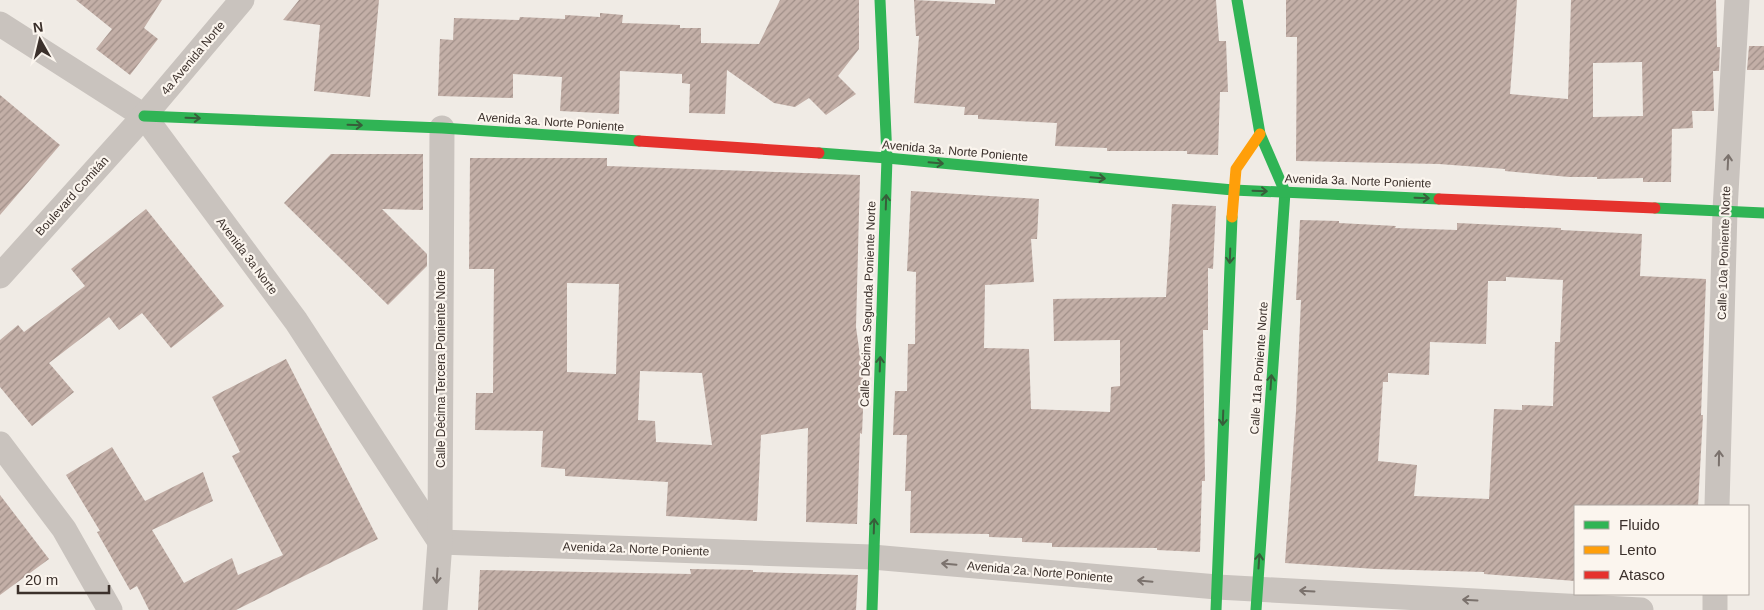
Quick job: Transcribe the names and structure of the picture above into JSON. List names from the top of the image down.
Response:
{
  "streets": {
    "street": [
      "4a Avenida Norte",
      "Avenida 3a. Norte Poniente",
      "Boulevard Comitán",
      "Calle 10a Poniente Norte",
      "Avenida 3a Norte",
      "Calle Décima Segunda Poniente Norte",
      "Calle 11a Poniente Norte",
      "Calle Décima Tercera Poniente Norte",
      "Avenida 2a. Norte Poniente"
    ]
  },
  "crossings": [
    ["4a Avenida Norte", "Avenida 3a. Norte Poniente"],
    ["4a Avenida Norte", "Boulevard Comitán"],
    ["4a Avenida Norte", "Avenida 3a Norte"],
    ["Avenida 3a. Norte Poniente", "Boulevard Comitán"],
    ["Avenida 3a. Norte Poniente", "Calle 10a Poniente Norte"],
    ["Avenida 3a. Norte Poniente", "Avenida 3a Norte"],
    ["Avenida 3a. Norte Poniente", "Calle Décima Segunda Poniente Norte"],
    ["Avenida 3a. Norte Poniente", "Calle 11a Poniente Norte"],
    ["Avenida 3a. Norte Poniente", "Calle Décima Tercera Poniente Norte"],
    ["Boulevard Comitán", "Avenida 3a Norte"],
    ["Avenida 3a Norte", "Calle Décima Tercera Poniente Norte"],
    ["Avenida 3a Norte", "Avenida 2a. Norte Poniente"],
    ["Calle Décima Segunda Poniente Norte", "Avenida 2a. Norte Poniente"],
    ["Calle 11a Poniente Norte", "Avenida 2a. Norte Poniente"],
    ["Calle Décima Tercera Poniente Norte", "Avenida 2a. Norte Poniente"]
  ],
  "one_way": [
    "Avenida 3a. Norte Poniente",
    "Calle 10a Poniente Norte",
    "Calle Décima Segunda Poniente Norte",
    "Avenida 2a. Norte Poniente"
  ],
  "legend": ["Fluido", "Lento", "Atasco"],
  "scale_bar": "20 m",
  "north": "top"
}
